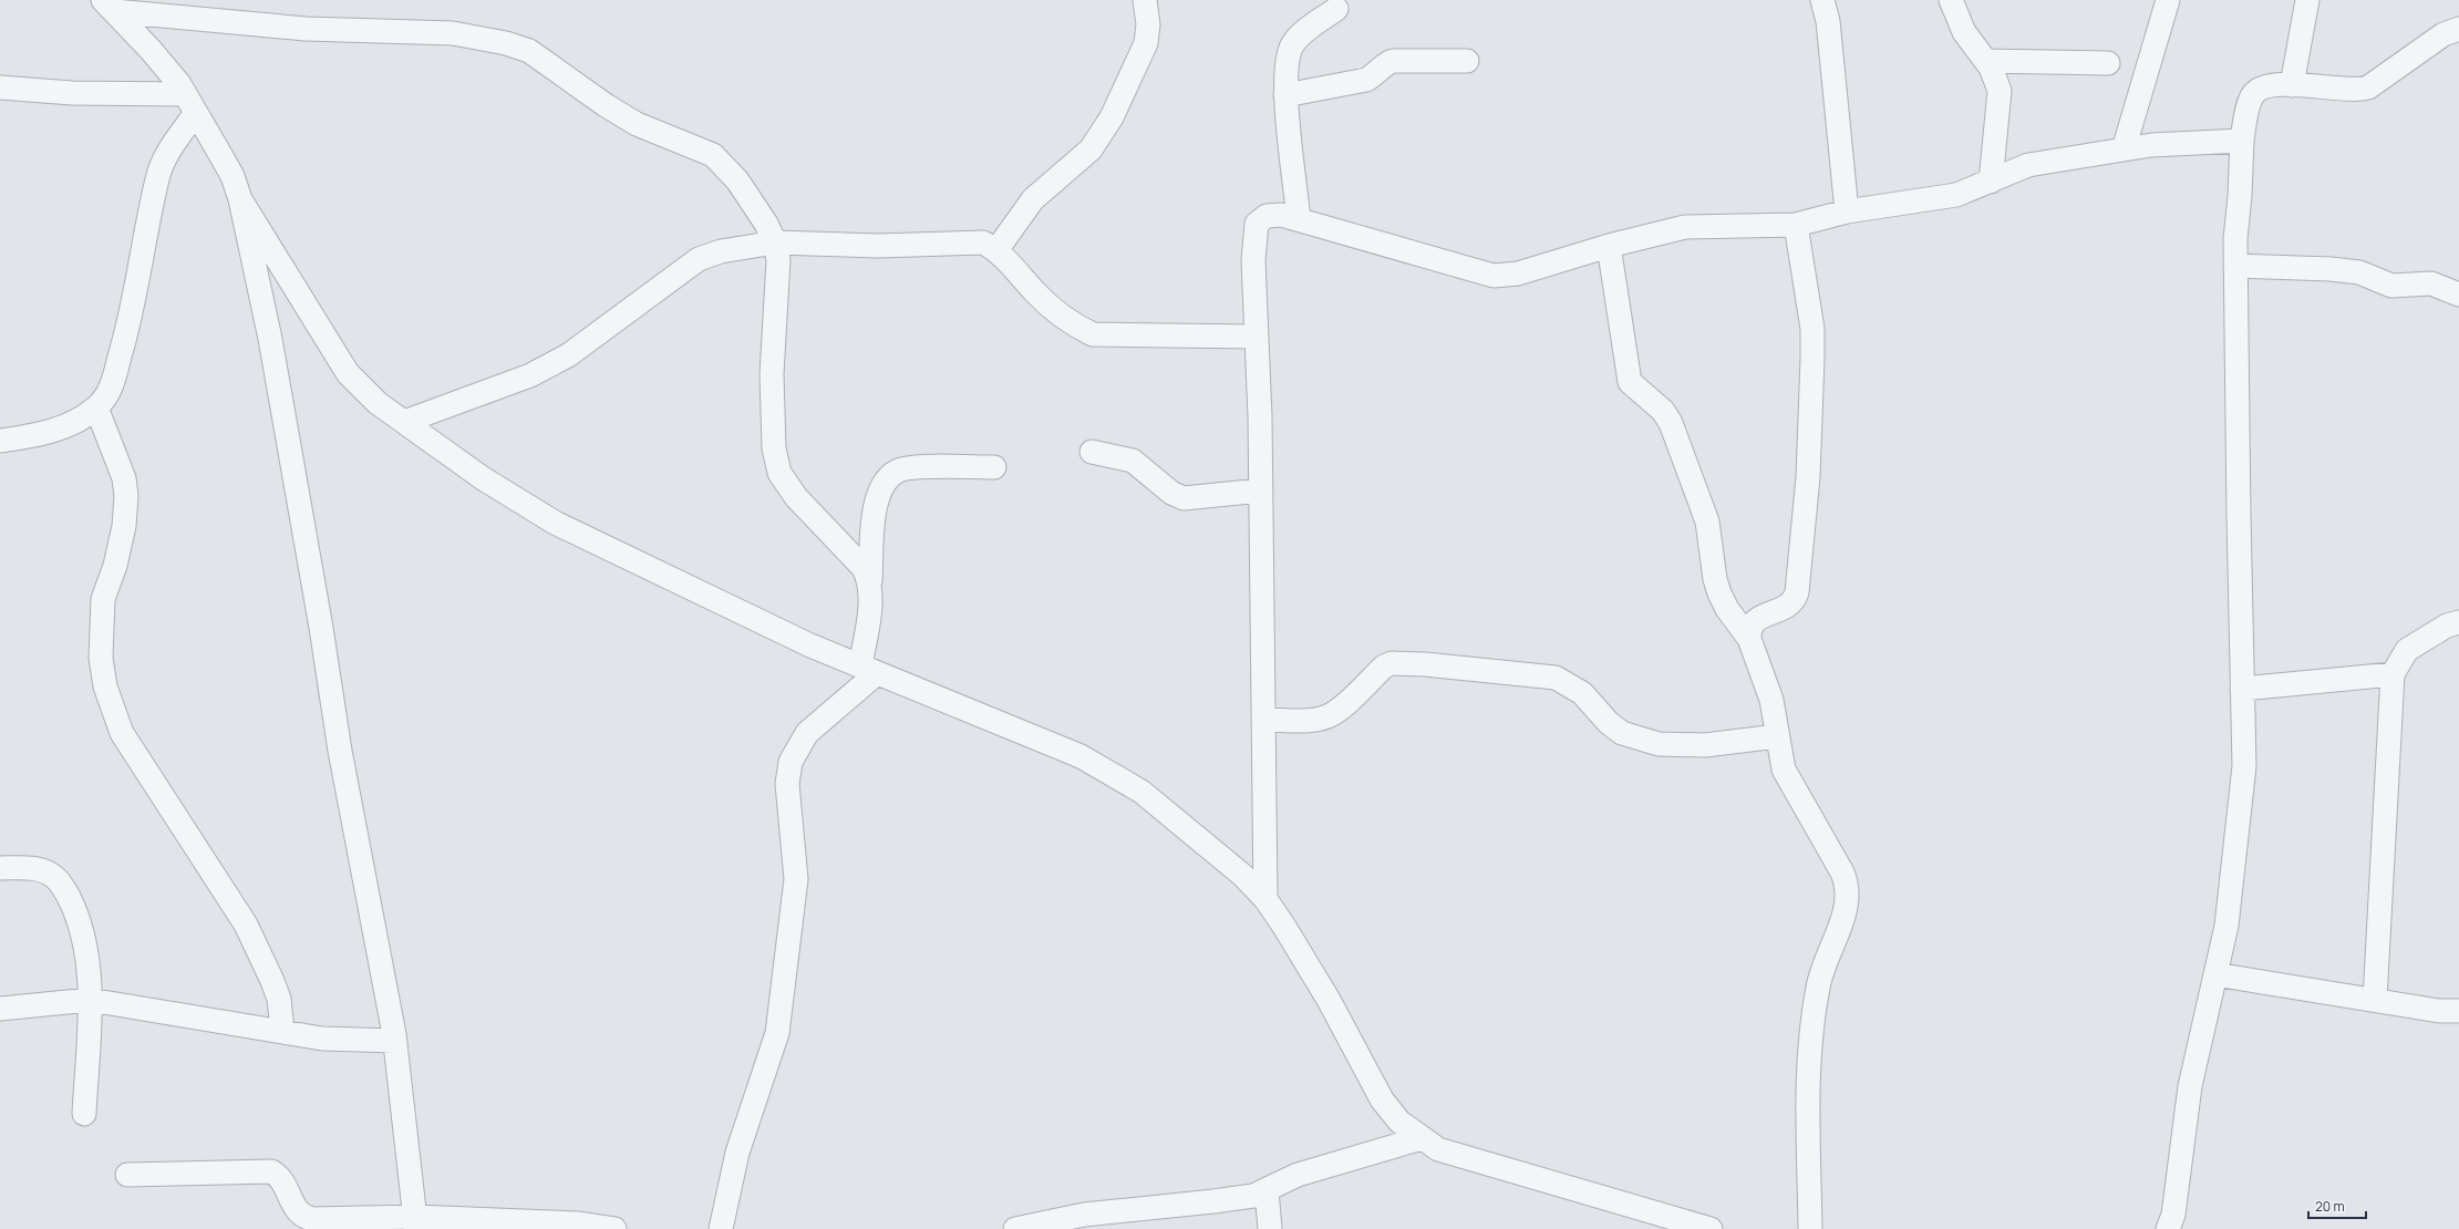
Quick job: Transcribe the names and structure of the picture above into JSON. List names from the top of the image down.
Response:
{
  "scale_bar": "20 m"
}
